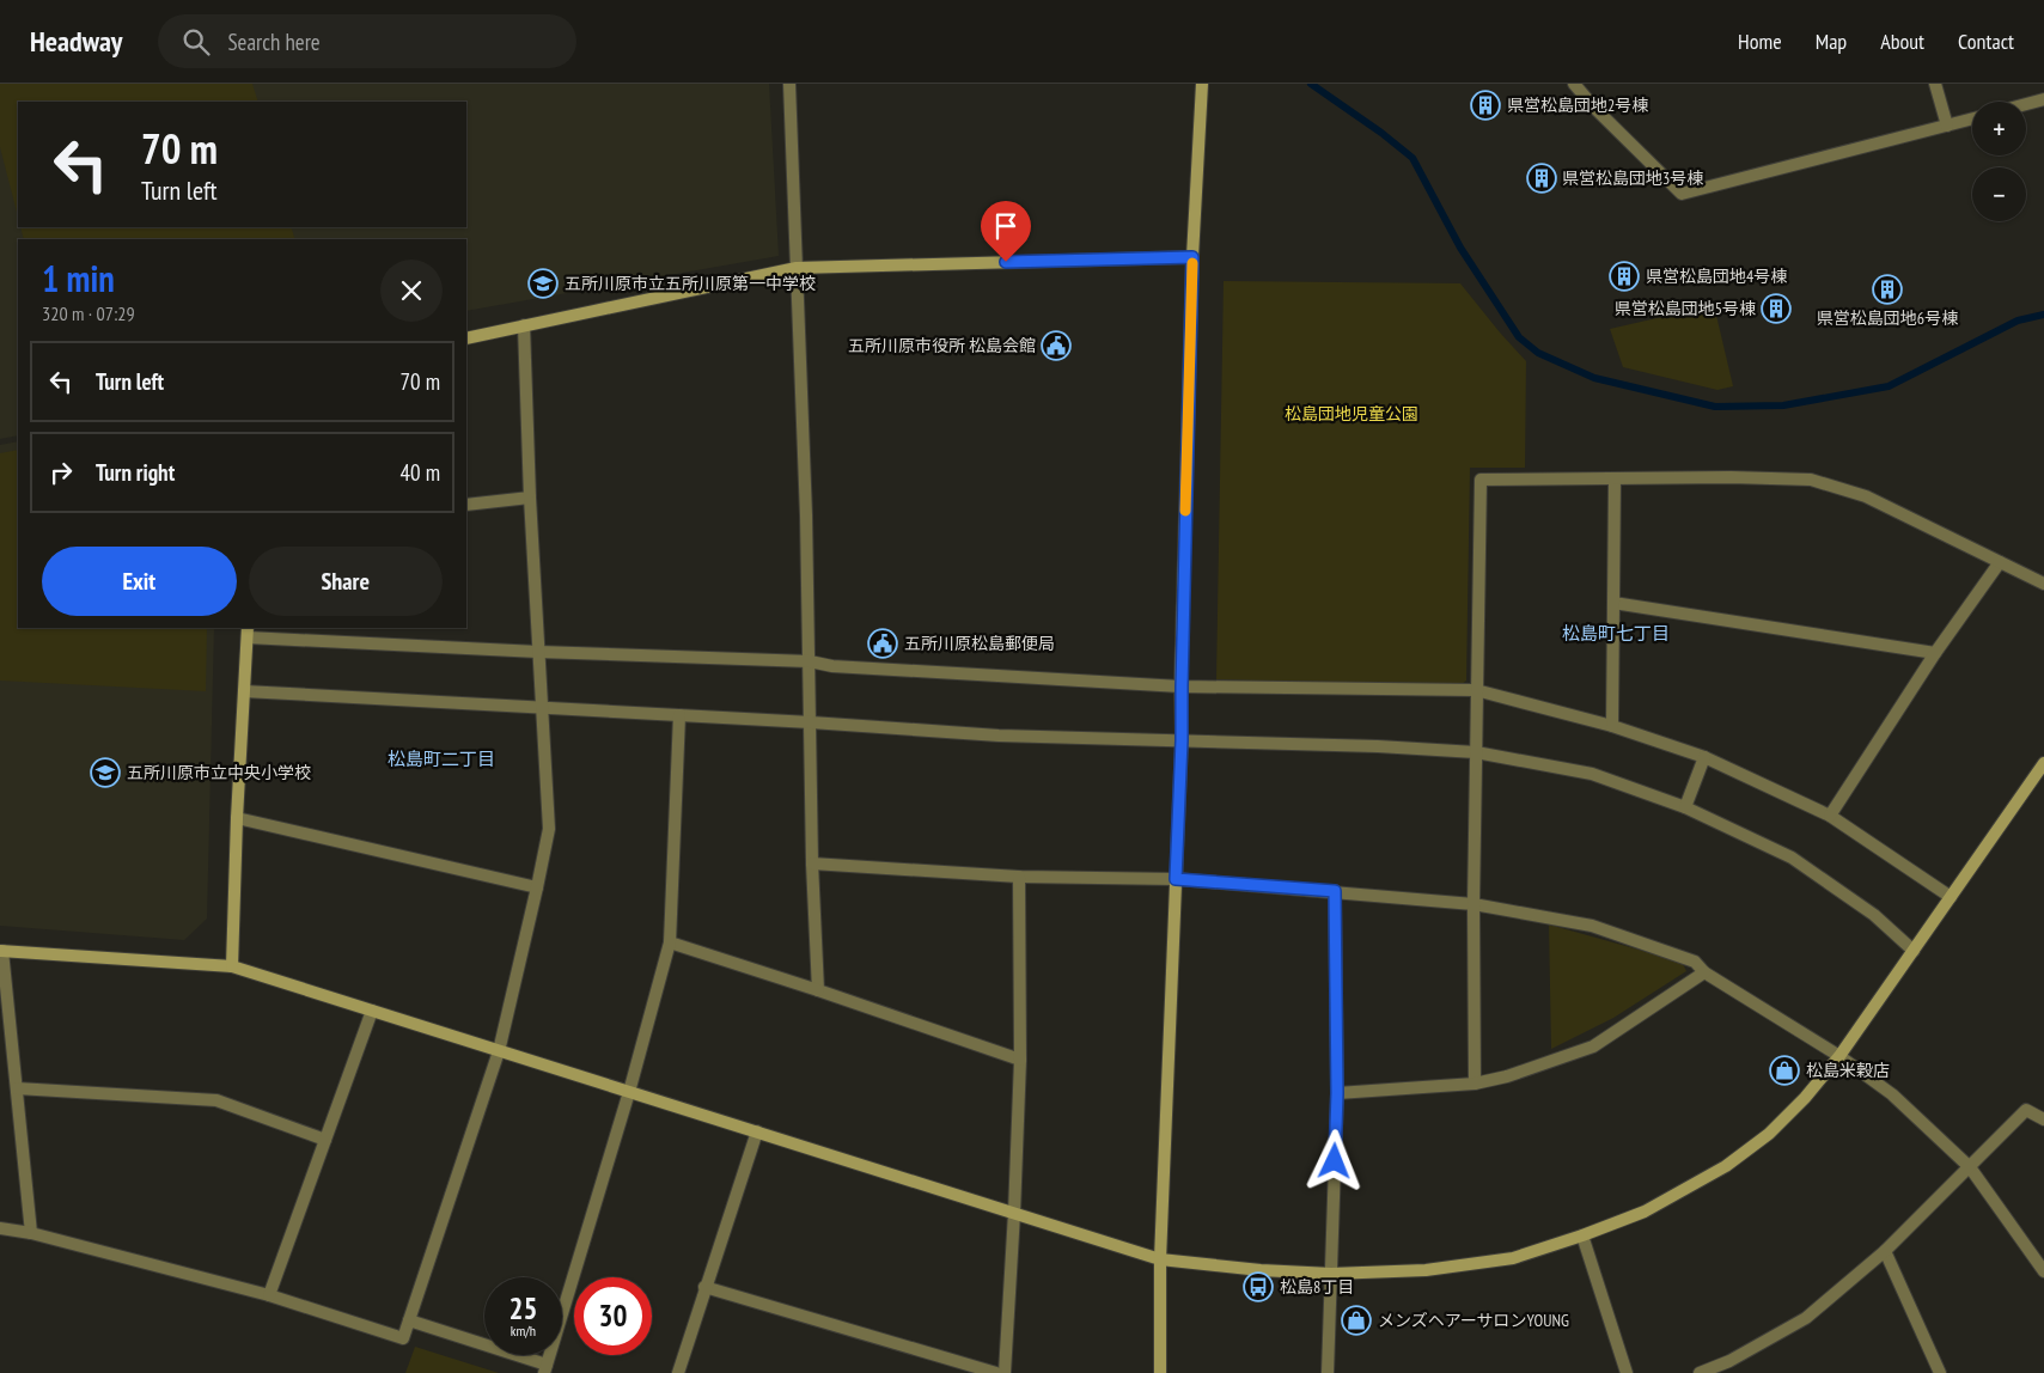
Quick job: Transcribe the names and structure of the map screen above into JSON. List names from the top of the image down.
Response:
{
  "districts": ["松島町七丁目", "松島町二丁目"],
  "parks": ["松島団地児童公園"],
  "places": {
    "building": [
      "県営松島団地2号棟",
      "県営松島団地3号棟",
      "県営松島団地4号棟",
      "県営松島団地6号棟",
      "県営松島団地5号棟"
    ],
    "school or university": ["五所川原市立五所川原第一中学校", "五所川原市立中央小学校"],
    "public building": ["五所川原市役所 松島会館", "五所川原松島郵便局"],
    "shop": ["松島米穀店", "メンズヘアーサロンYOUNG"],
    "bus stop": ["松島8丁目"]
  },
  "page": {
    "header": "Headway",
    "search": "Search here",
    "nav": [
      "Home",
      "Map",
      "About",
      "Contact"
    ],
    "map_buttons": ["+", "−"],
    "turn": ["70 m", "Turn left"],
    "heading": ["1 min", "320 m · 07:29"],
    "list": [
      {
        "name": "Turn left",
        "value": "70 m"
      },
      {
        "name": "Turn right",
        "value": "40 m"
      }
    ],
    "buttons": ["Exit", "Share"],
    "speed": "25 km/h",
    "limit": "30"
  }
}
